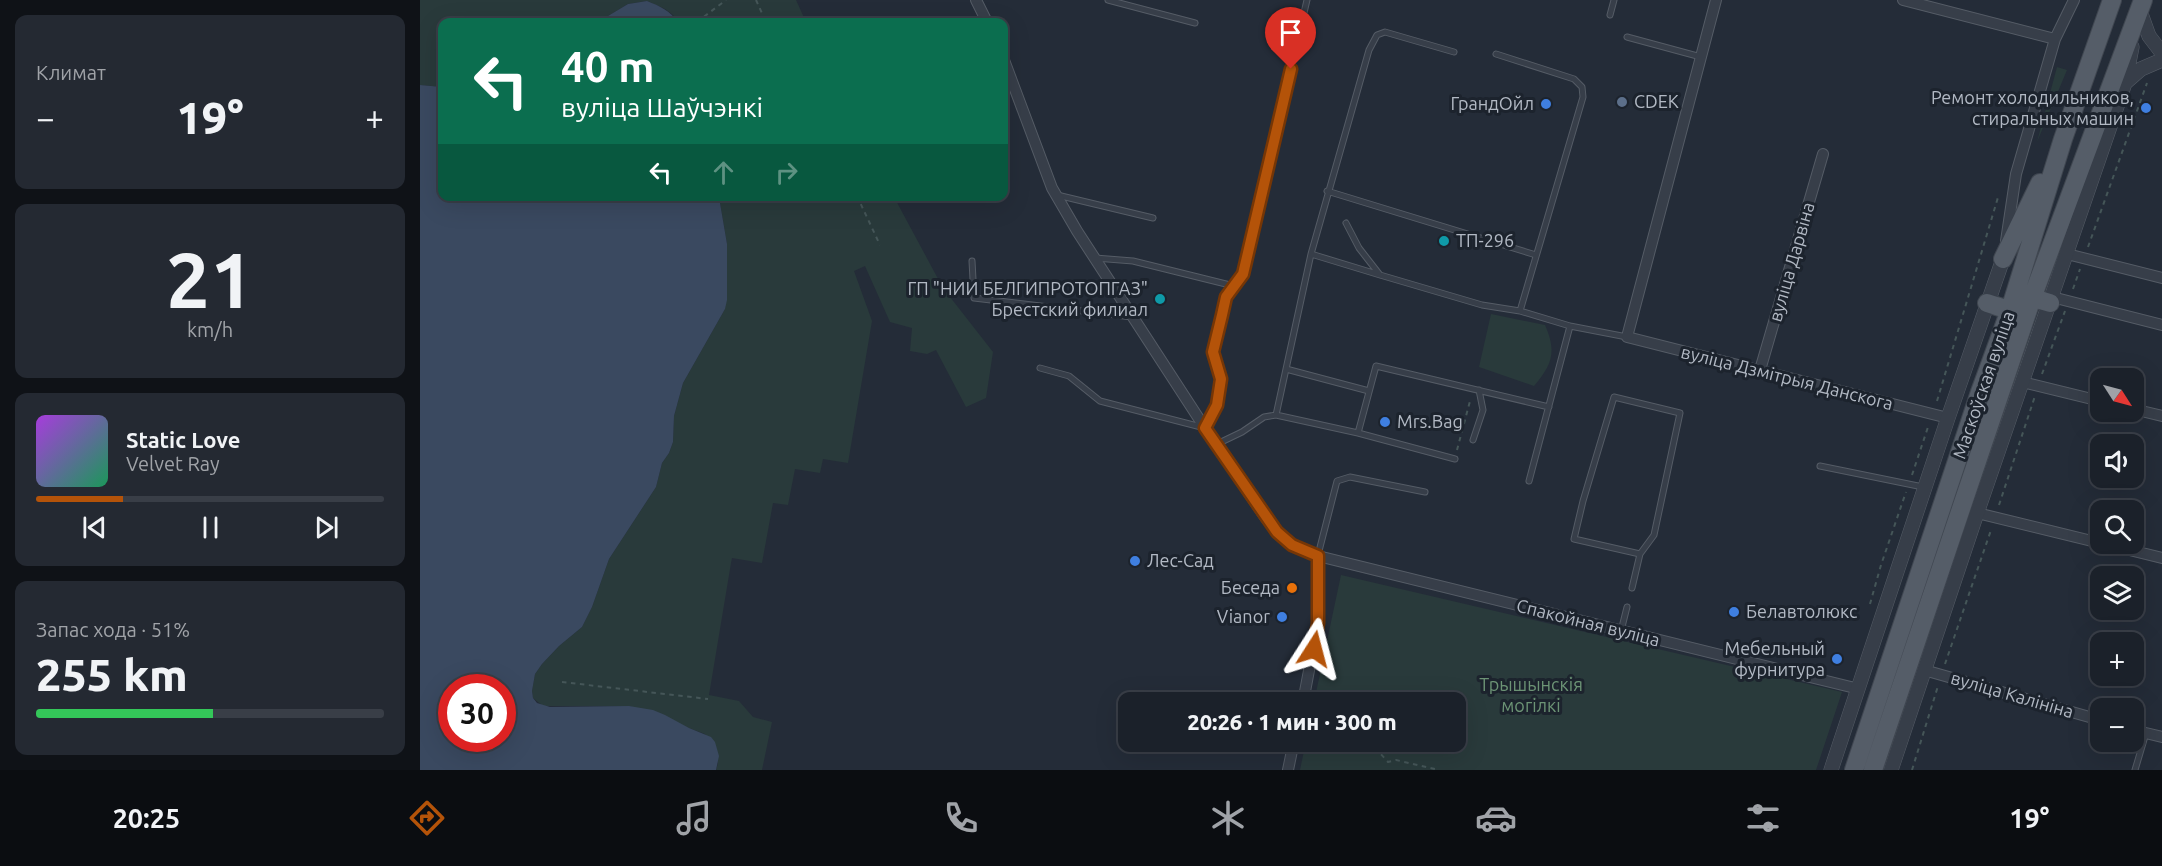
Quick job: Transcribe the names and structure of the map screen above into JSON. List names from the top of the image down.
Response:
{
  "streets": {
    "main road": ["Маскоўская вуліца"],
    "street": [
      "вуліца Дарвіна",
      "вуліца Дзмітрыя Данскога",
      "Спакойная вуліца",
      "вуліца Калініна"
    ]
  },
  "crossings": [
    ["вуліца Дарвіна", "вуліца Дзмітрыя Данскога"],
    ["вуліца Дзмітрыя Данскога", "Маскоўская вуліца"],
    ["Маскоўская вуліца", "Спакойная вуліца"],
    ["Маскоўская вуліца", "вуліца Калініна"]
  ],
  "parks": ["Трышынскія могілкі"],
  "places": [
    "CDEK",
    "ГрандОйл",
    "Ремонт холодильников, стиральных машин",
    "ТП-296",
    "ГП \"НИИ БЕЛГИПРОТОПГАЗ\" Брестский филиал",
    "Mrs.Bag",
    "Лес-Сад",
    "Беседа",
    "Белавтолюкс",
    "Vianor",
    "Мебельный фурнитура"
  ],
  "north": "bottom right",
  "page": {
    "tile": [
      "Климат",
      ["21", "km/h"],
      ["Запас хода · 51%", "255 km"]
    ],
    "turn": ["40 m", "вуліца Шаўчэнкі"],
    "heat": ["−", "19°", "+"],
    "map_buttons": ["+", "−"],
    "song": ["Static Love", "Velvet Ray"],
    "limit": "30",
    "trip": "20:26 · 1 мин · 300 m",
    "tabs": ["20:25", "19°"]
  }
}
